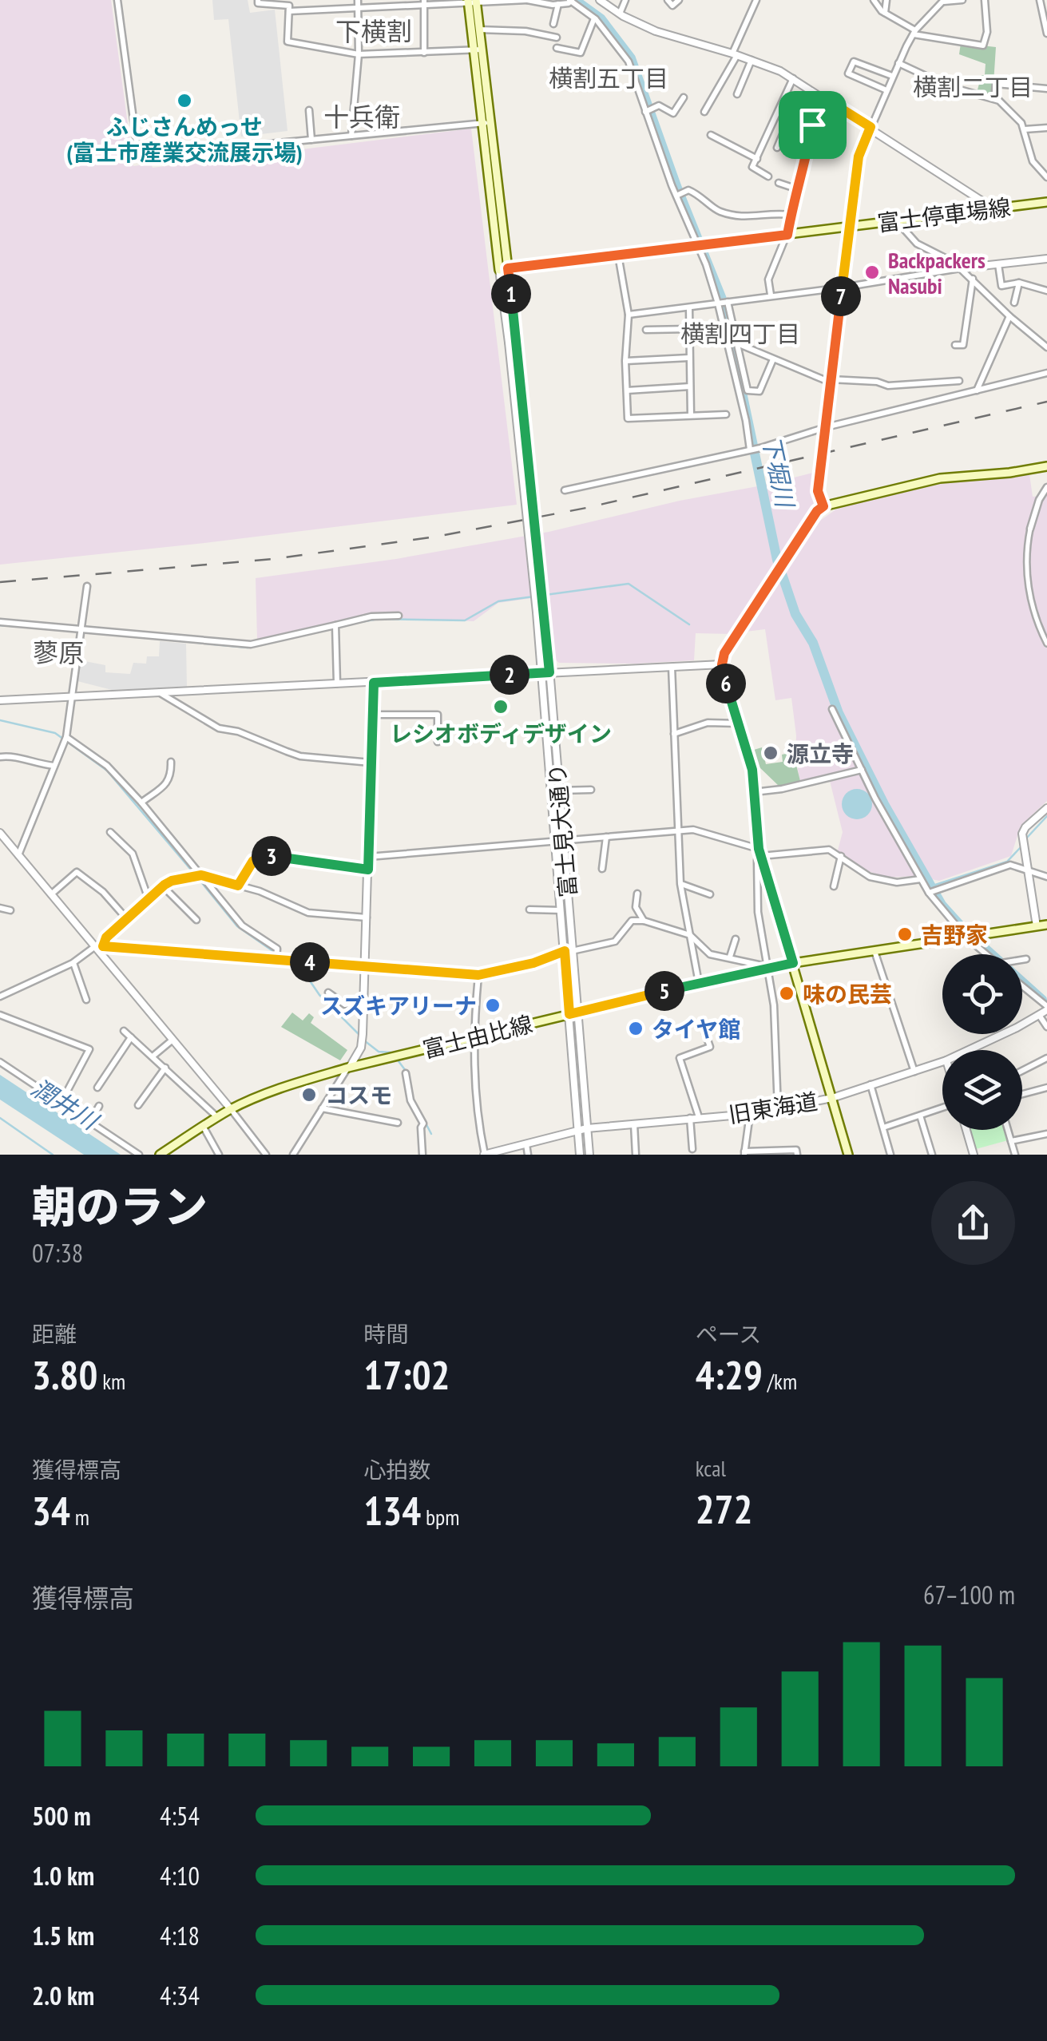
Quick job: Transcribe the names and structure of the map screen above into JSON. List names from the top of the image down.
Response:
{
  "streets": {
    "main road": ["富士停車場線", "富士由比線"],
    "street": ["富士見大通り", "旧東海道"]
  },
  "crossings": [
    ["富士停車場線", "富士見大通り"],
    ["富士見大通り", "富士由比線"],
    ["富士見大通り", "旧東海道"]
  ],
  "districts": [
    "下横割",
    "横割五丁目",
    "横割二丁目",
    "十兵衛",
    "横割四丁目",
    "蓼原"
  ],
  "water": ["下堀川", "潤井川"],
  "places": [
    "ふじさんめっせ (富士市産業交流展示場)",
    "Backpackers Nasubi",
    "レシオボディデザイン",
    "源立寺",
    "吉野家",
    "味の民芸",
    "スズキアリーナ",
    "タイヤ館",
    "コスモ"
  ],
  "page": {
    "pins": [
      "1",
      "7",
      "2",
      "6",
      "3",
      "4",
      "5"
    ],
    "heading": ["朝のラン", "07:38"],
    "stats": [
      ["距離", "3.80 km"],
      ["時間", "17:02"],
      ["ペース", "4:29 /km"],
      ["獲得標高", "34 m"],
      ["心拍数", "134 bpm"],
      ["kcal", "272"]
    ],
    "chart": ["獲得標高", "67–100 m"],
    "list": [
      {
        "name": "500 m",
        "note": "4:54"
      },
      {
        "name": "1.0 km",
        "note": "4:10"
      },
      {
        "name": "1.5 km",
        "note": "4:18"
      },
      {
        "name": "2.0 km",
        "note": "4:34"
      }
    ]
  }
}
